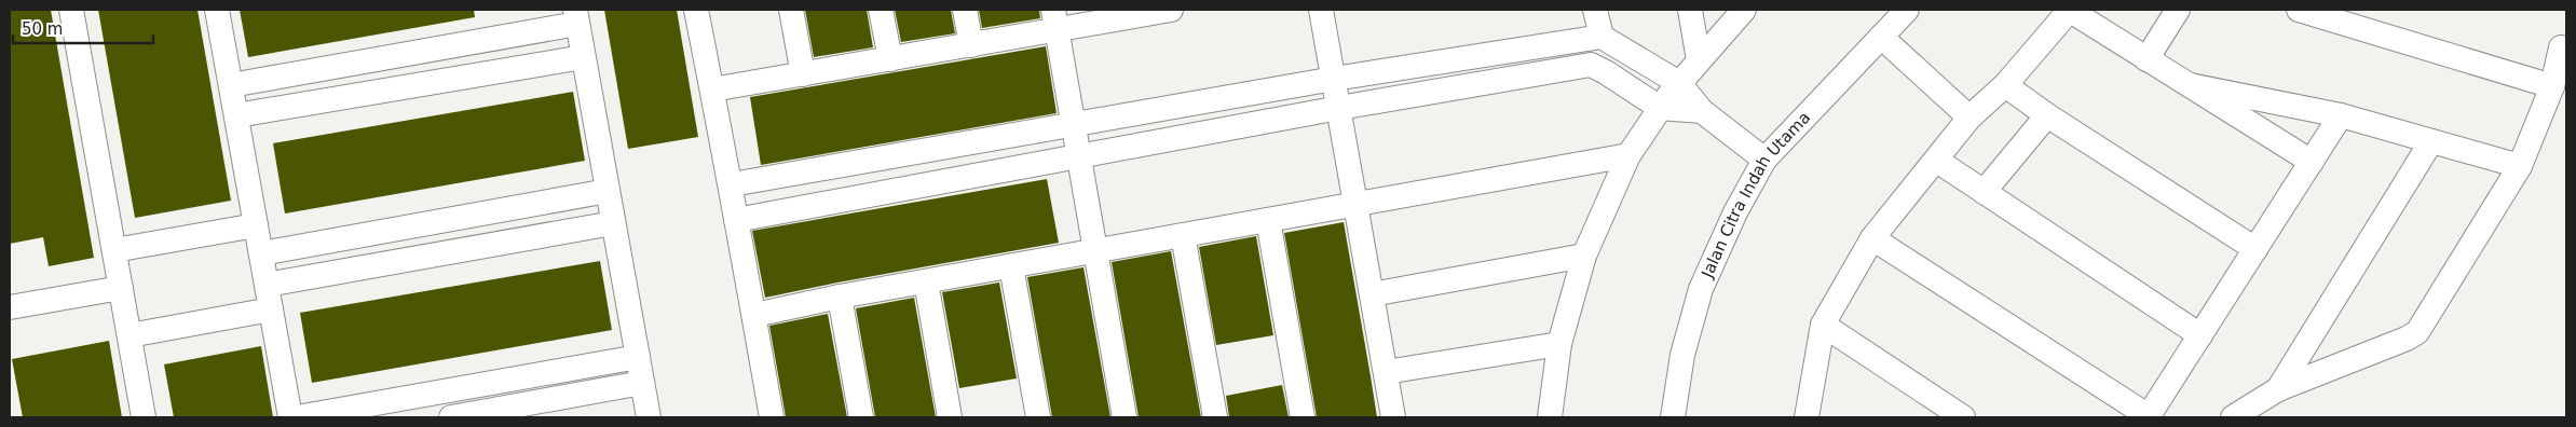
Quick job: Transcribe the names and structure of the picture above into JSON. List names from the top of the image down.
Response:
{
  "streets": {
    "street": ["Jalan Citra Indah Utama"]
  },
  "scale_bar": "50 m"
}
